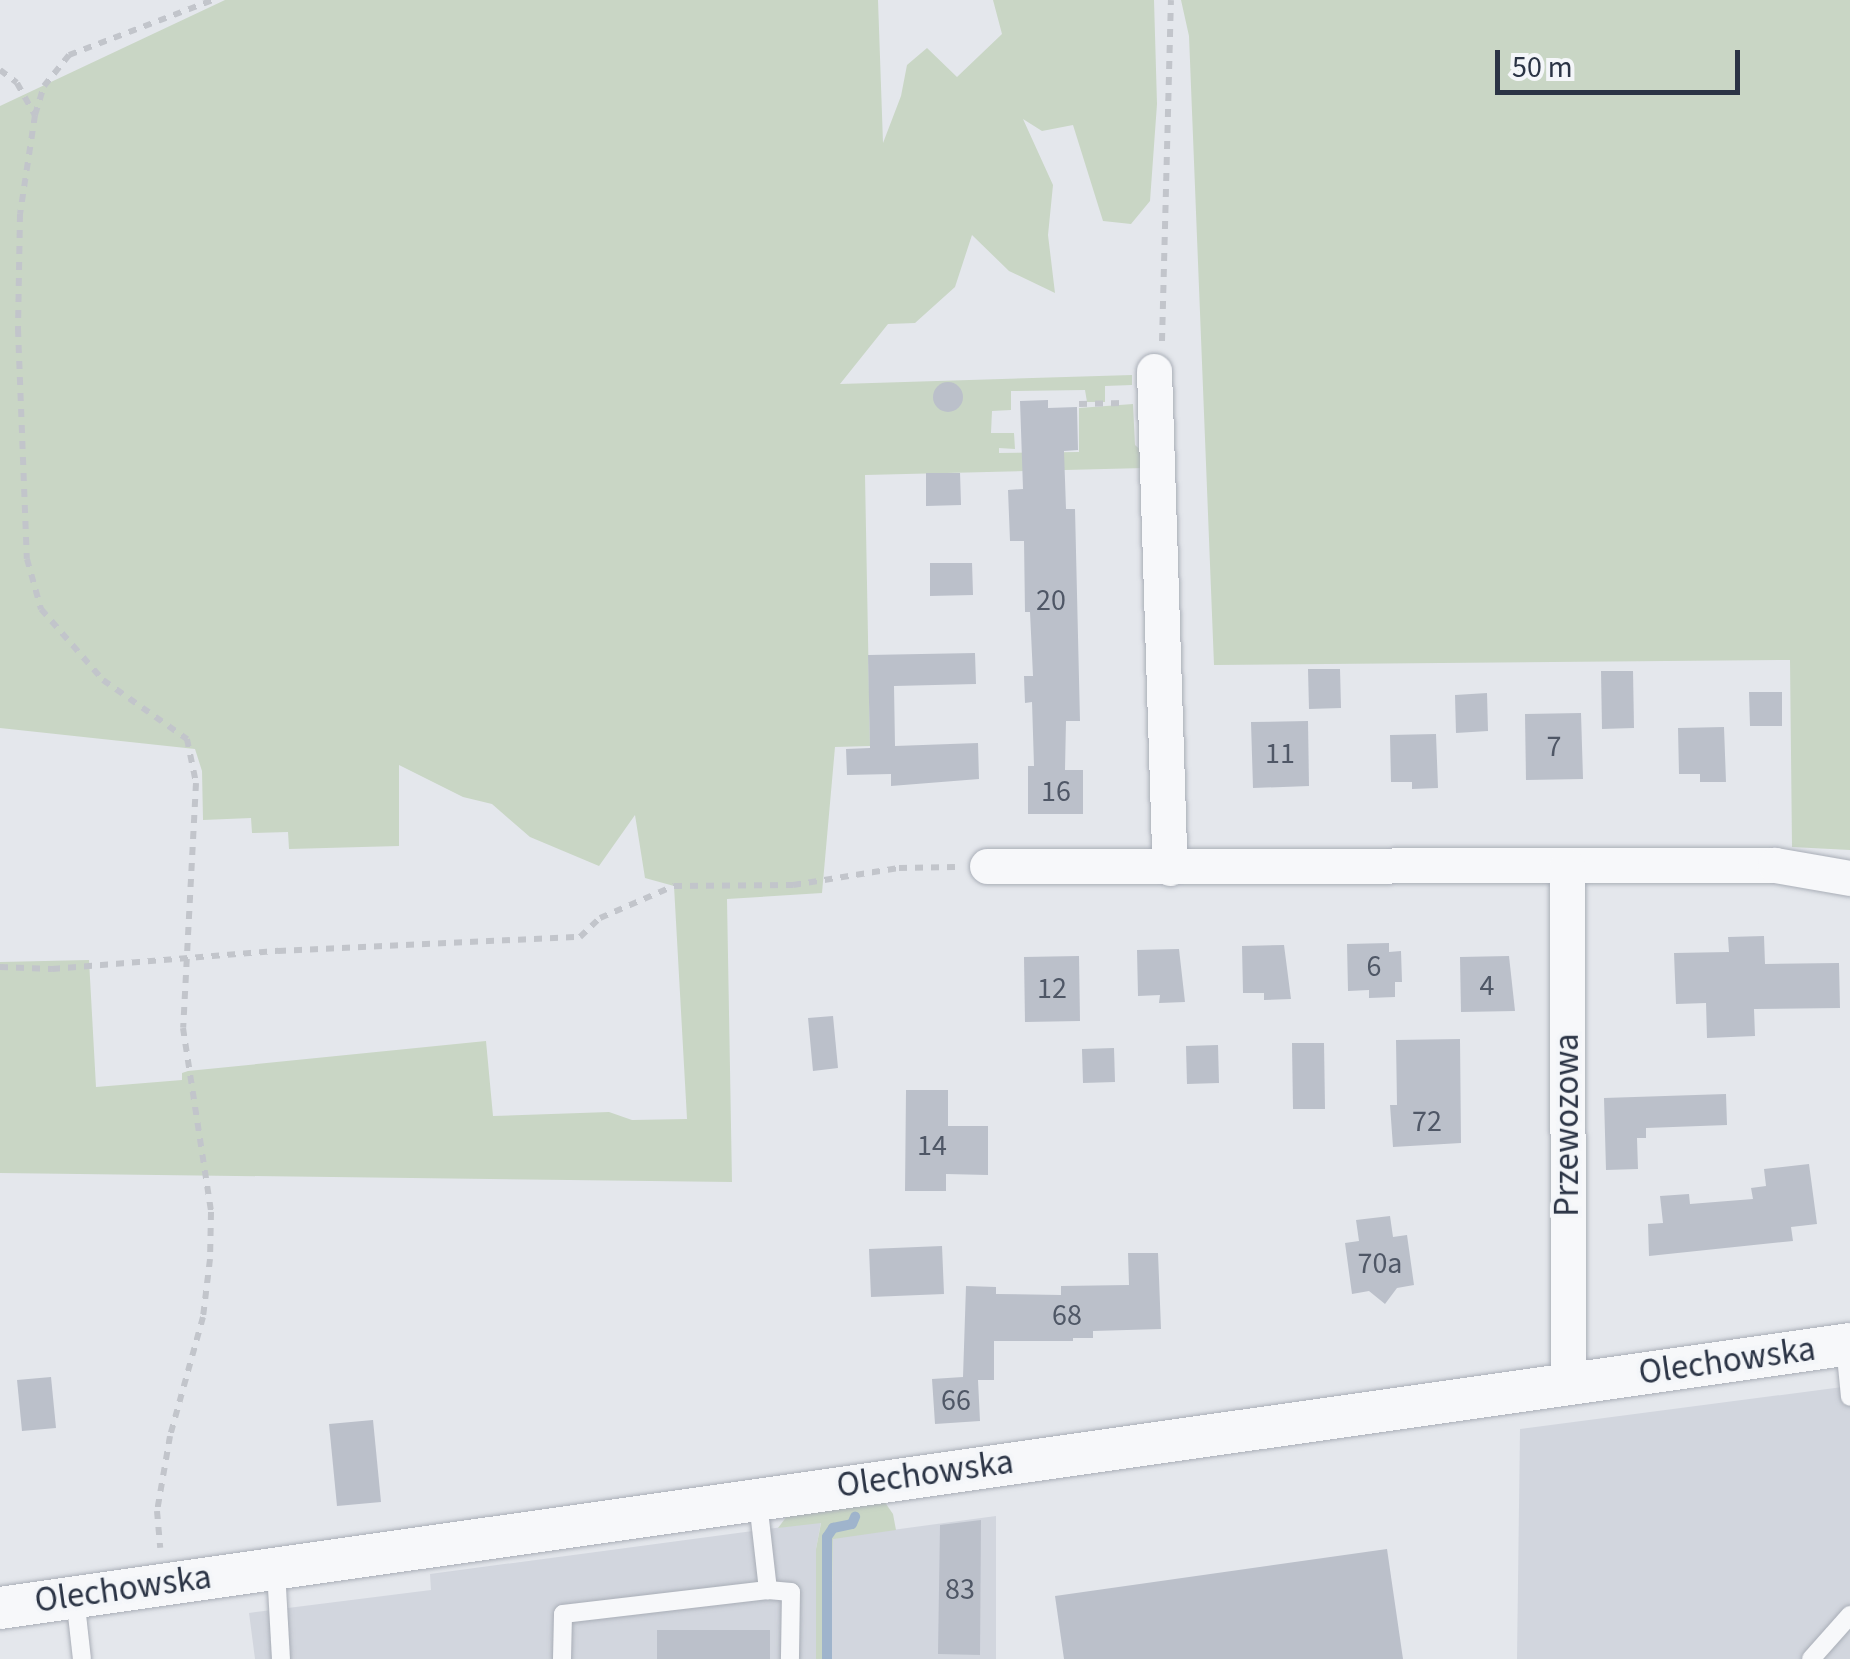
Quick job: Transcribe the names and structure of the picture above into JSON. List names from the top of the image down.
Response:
{
  "streets": {
    "street": ["Przewozowa", "Olechowska"]
  },
  "crossings": [
    ["Przewozowa", "Olechowska"]
  ],
  "house_numbers": [
    "20",
    "7",
    "11",
    "16",
    "6",
    "4",
    "12",
    "72",
    "14",
    "70a",
    "68",
    "66",
    "83"
  ],
  "scale_bar": "50 m"
}
